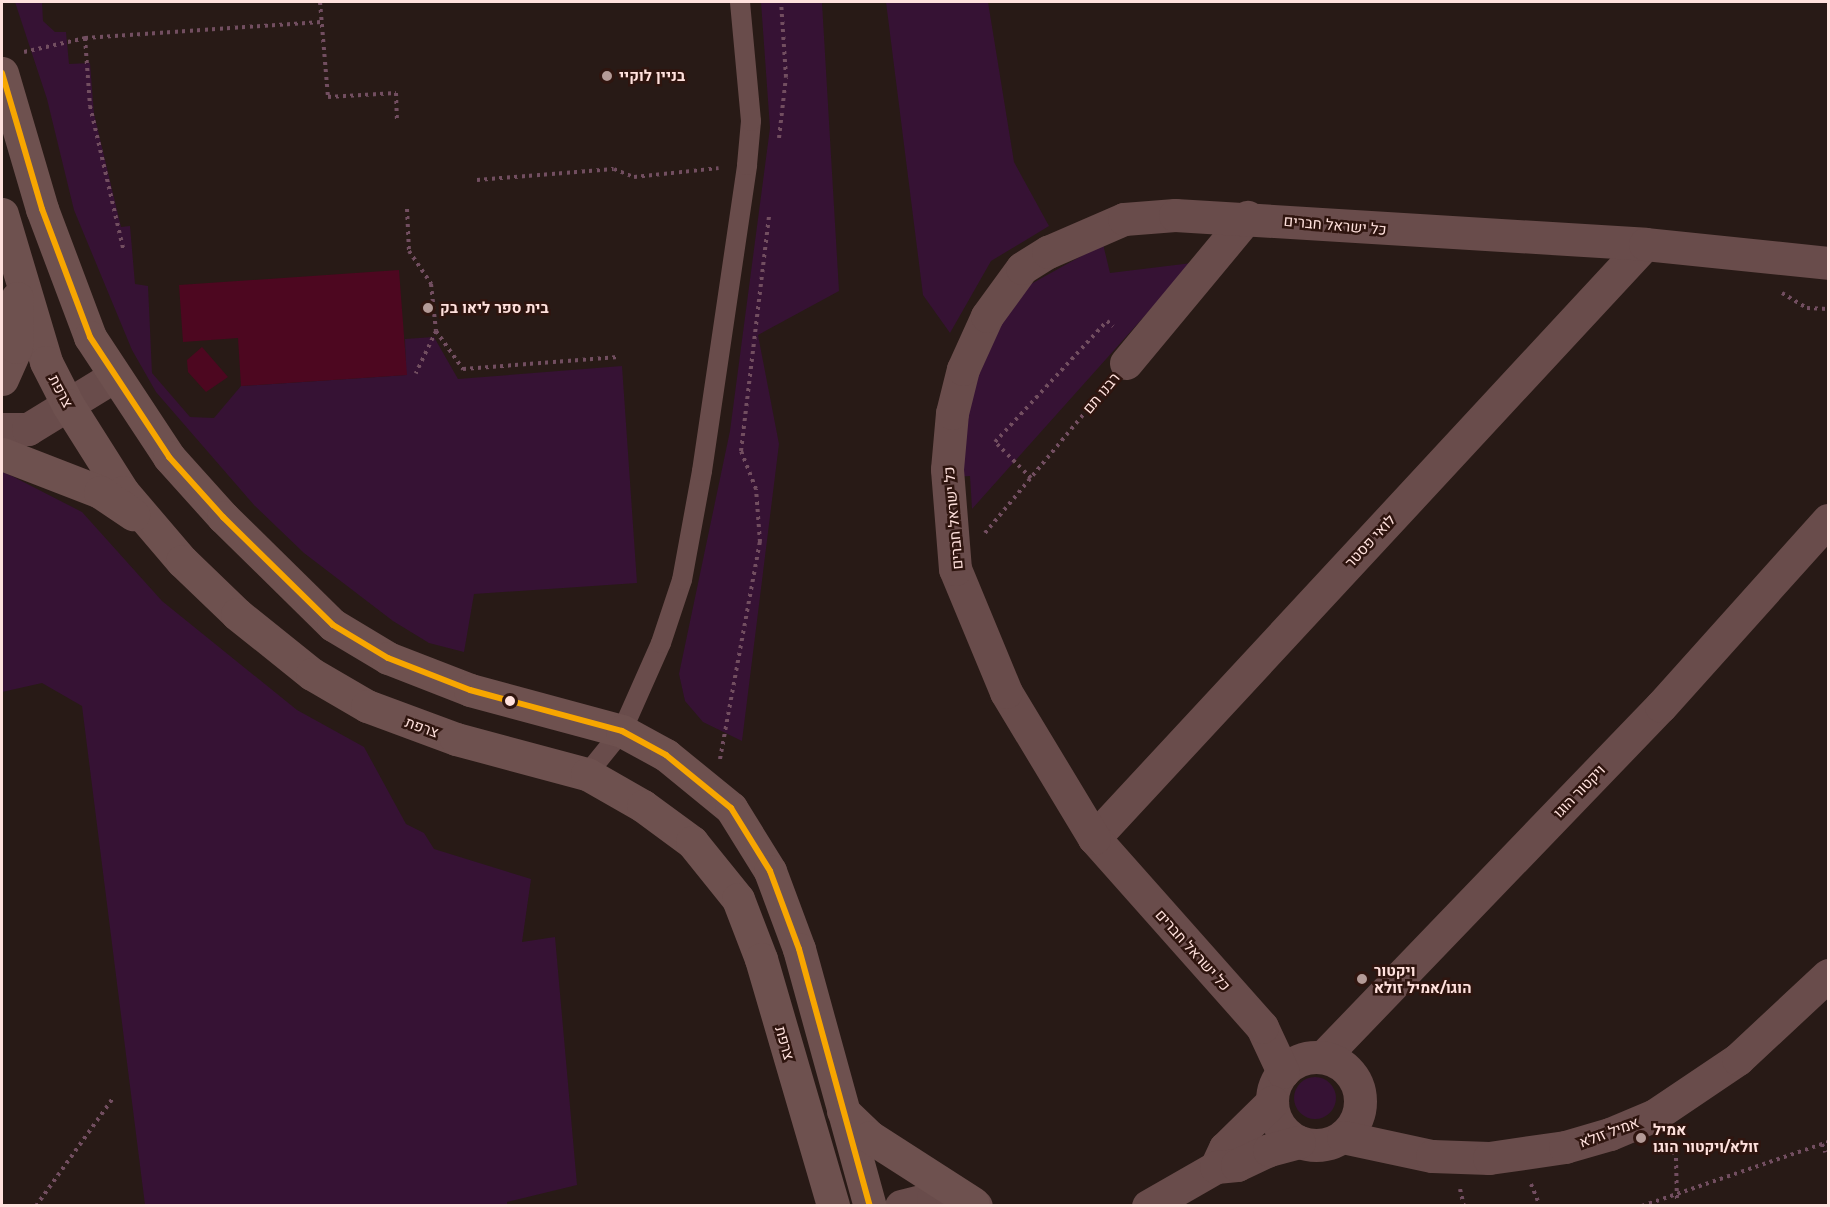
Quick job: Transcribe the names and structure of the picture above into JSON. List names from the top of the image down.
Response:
{
  "streets": {
    "street": [
      "כל ישראל חברים",
      "צרפת",
      "לואי פסטר",
      "ויקטור הוגו",
      "אמיל זולא"
    ],
    "path": ["רבנו תם"]
  },
  "crossings": [
    ["כל ישראל חברים", "רבנו תם"],
    ["כל ישראל חברים", "לואי פסטר"],
    ["כל ישראל חברים", "ויקטור הוגו"],
    ["כל ישראל חברים", "אמיל זולא"],
    ["ויקטור הוגו", "אמיל זולא"]
  ],
  "places": [
    "בניין לוקיי",
    "בית ספר ליאו בק",
    "ויקטור הוגו/אמיל זולא",
    "אמיל זולא/ויקטור הוגו"
  ]
}
